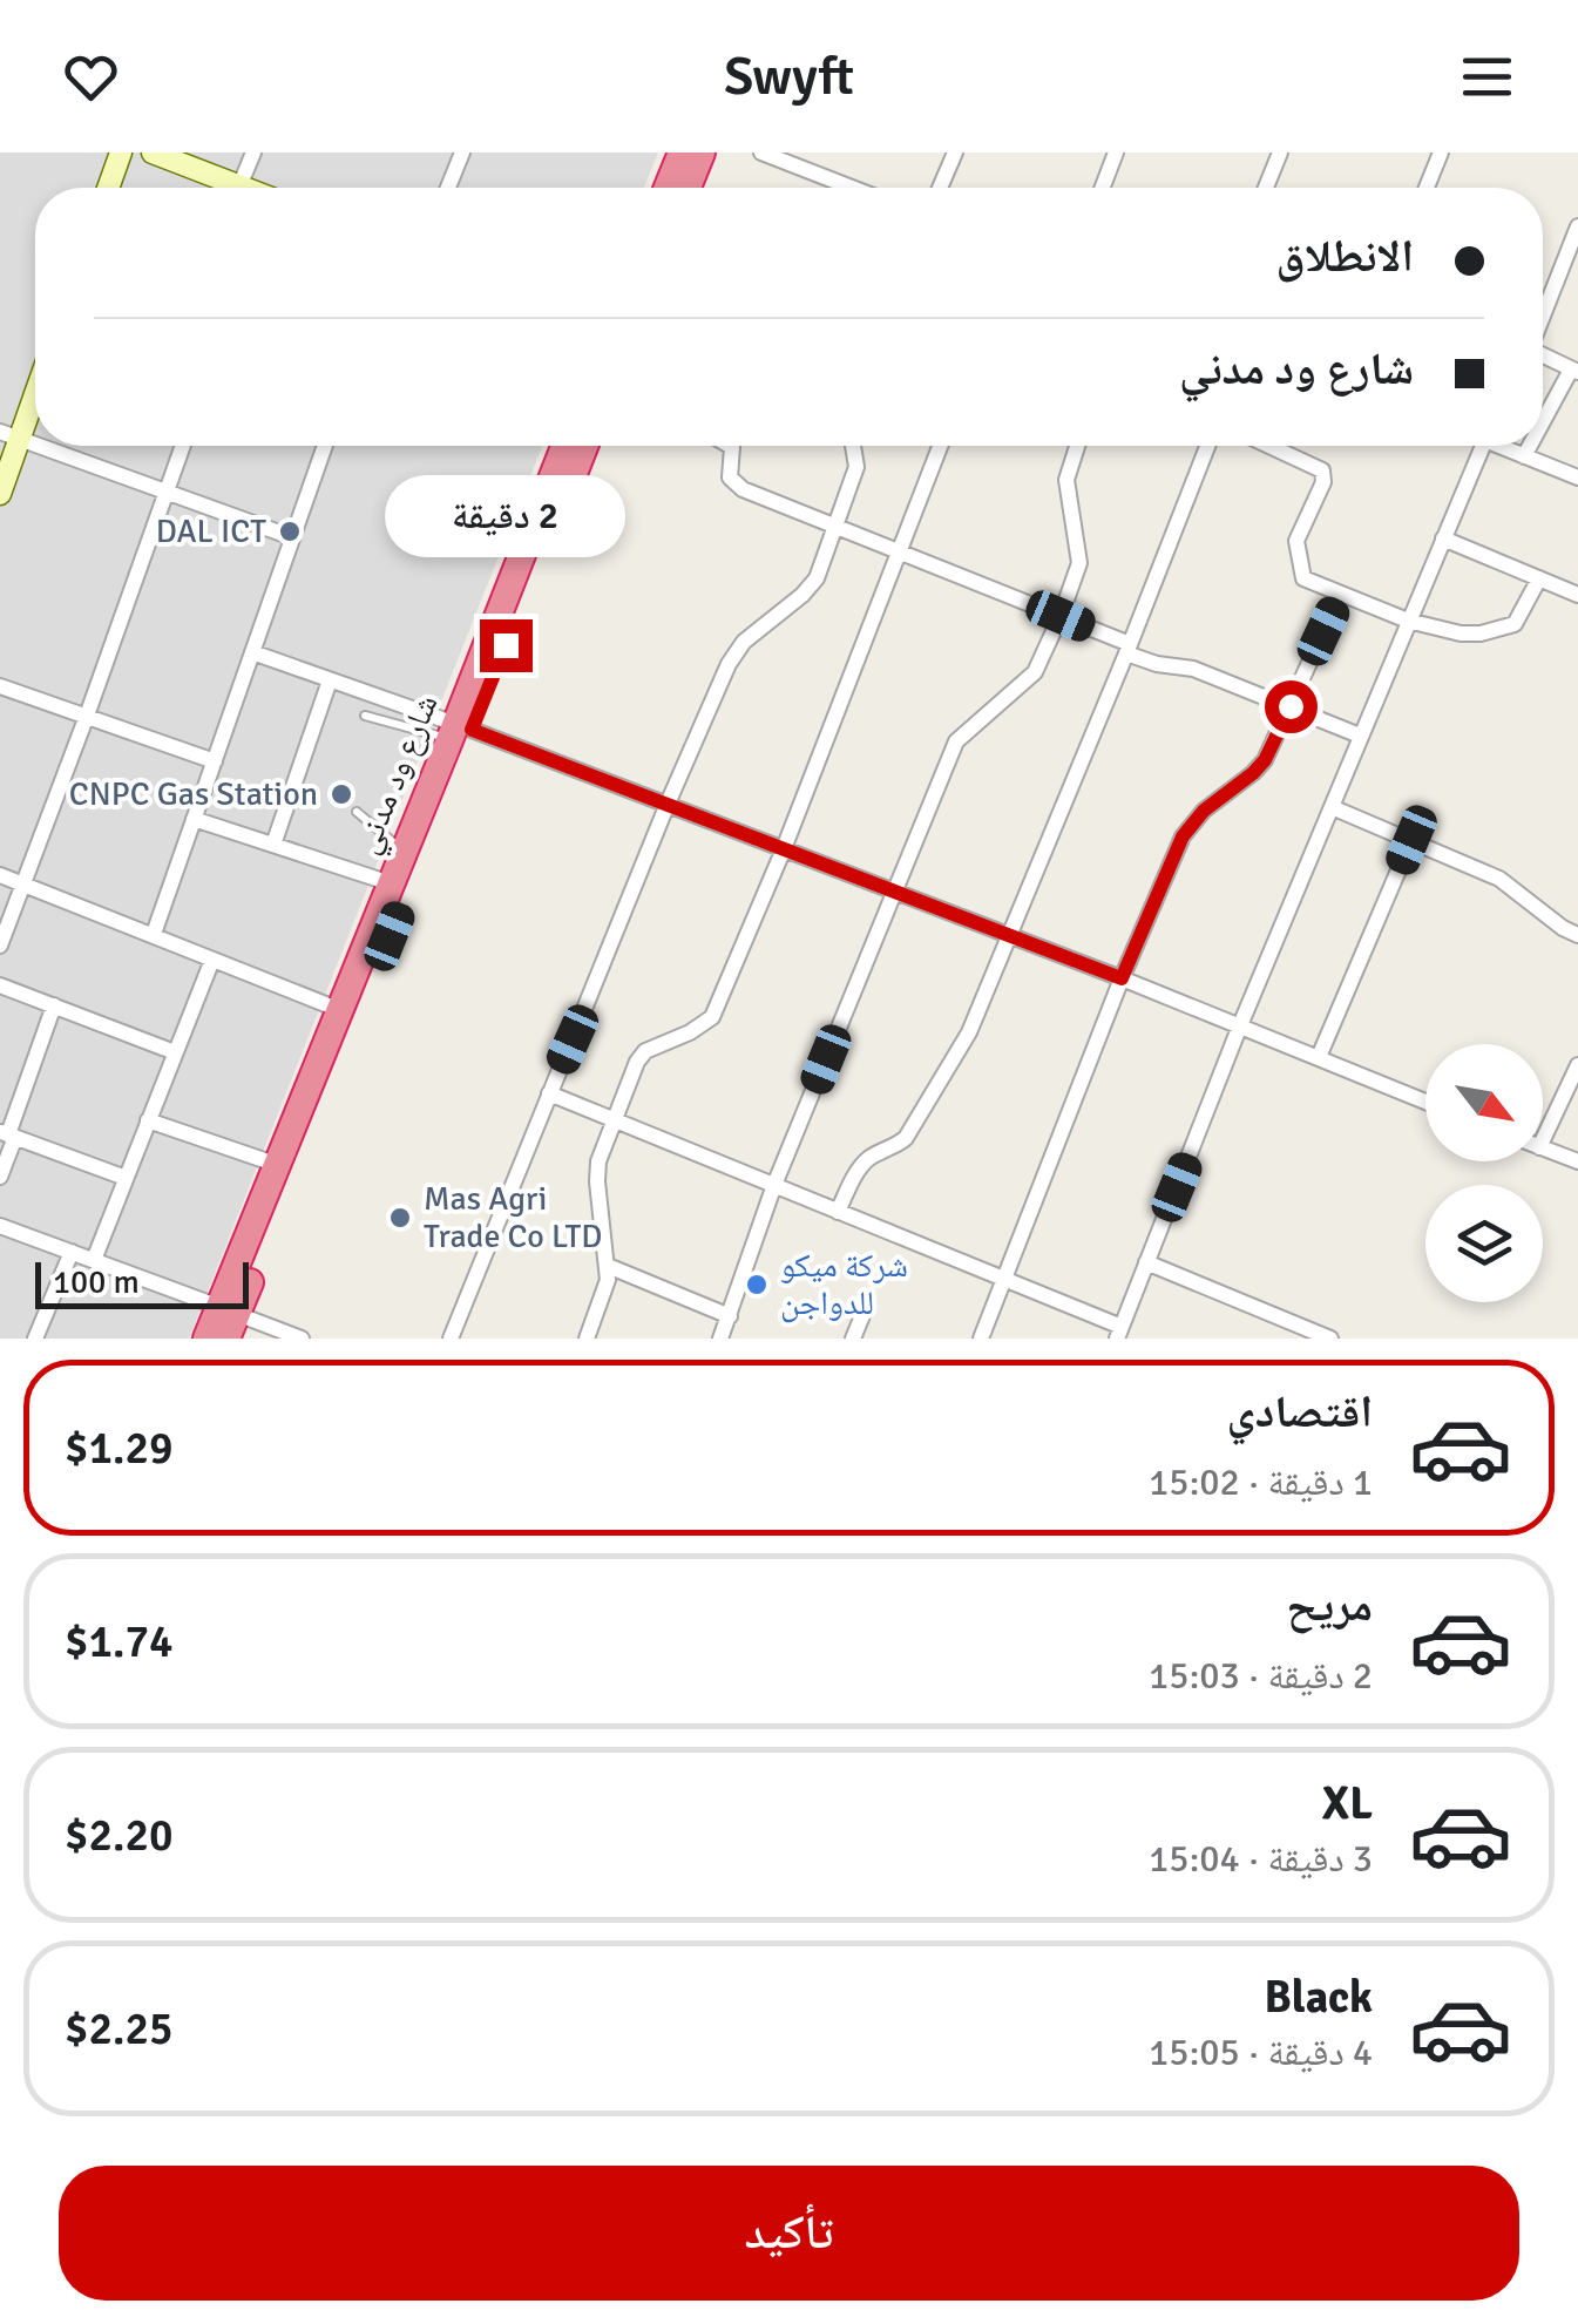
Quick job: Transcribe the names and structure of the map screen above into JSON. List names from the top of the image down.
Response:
{
  "streets": {
    "highway": ["شارع ود مدني"]
  },
  "places": [
    "DAL ICT",
    "CNPC Gas Station",
    "Mas Agri Trade Co LTD",
    "شركة ميكو للدواجن"
  ],
  "scale_bar": "100 m",
  "north": "bottom right",
  "page": {
    "header": "Swyft",
    "banner": ["الانطلاق", "شارع ود مدني"],
    "bubble": "2 دقيقة",
    "scale": "100 m",
    "list": [
      {
        "name": "اقتصادي",
        "note": "1 دقيقة · 15:02",
        "value": "$1.29"
      },
      {
        "name": "مريح",
        "note": "2 دقيقة · 15:03",
        "value": "$1.74"
      },
      {
        "name": "XL",
        "note": "3 دقيقة · 15:04",
        "value": "$2.20"
      },
      {
        "name": "Black",
        "note": "4 دقيقة · 15:05",
        "value": "$2.25"
      }
    ],
    "buttons": "تأكيد"
  }
}
